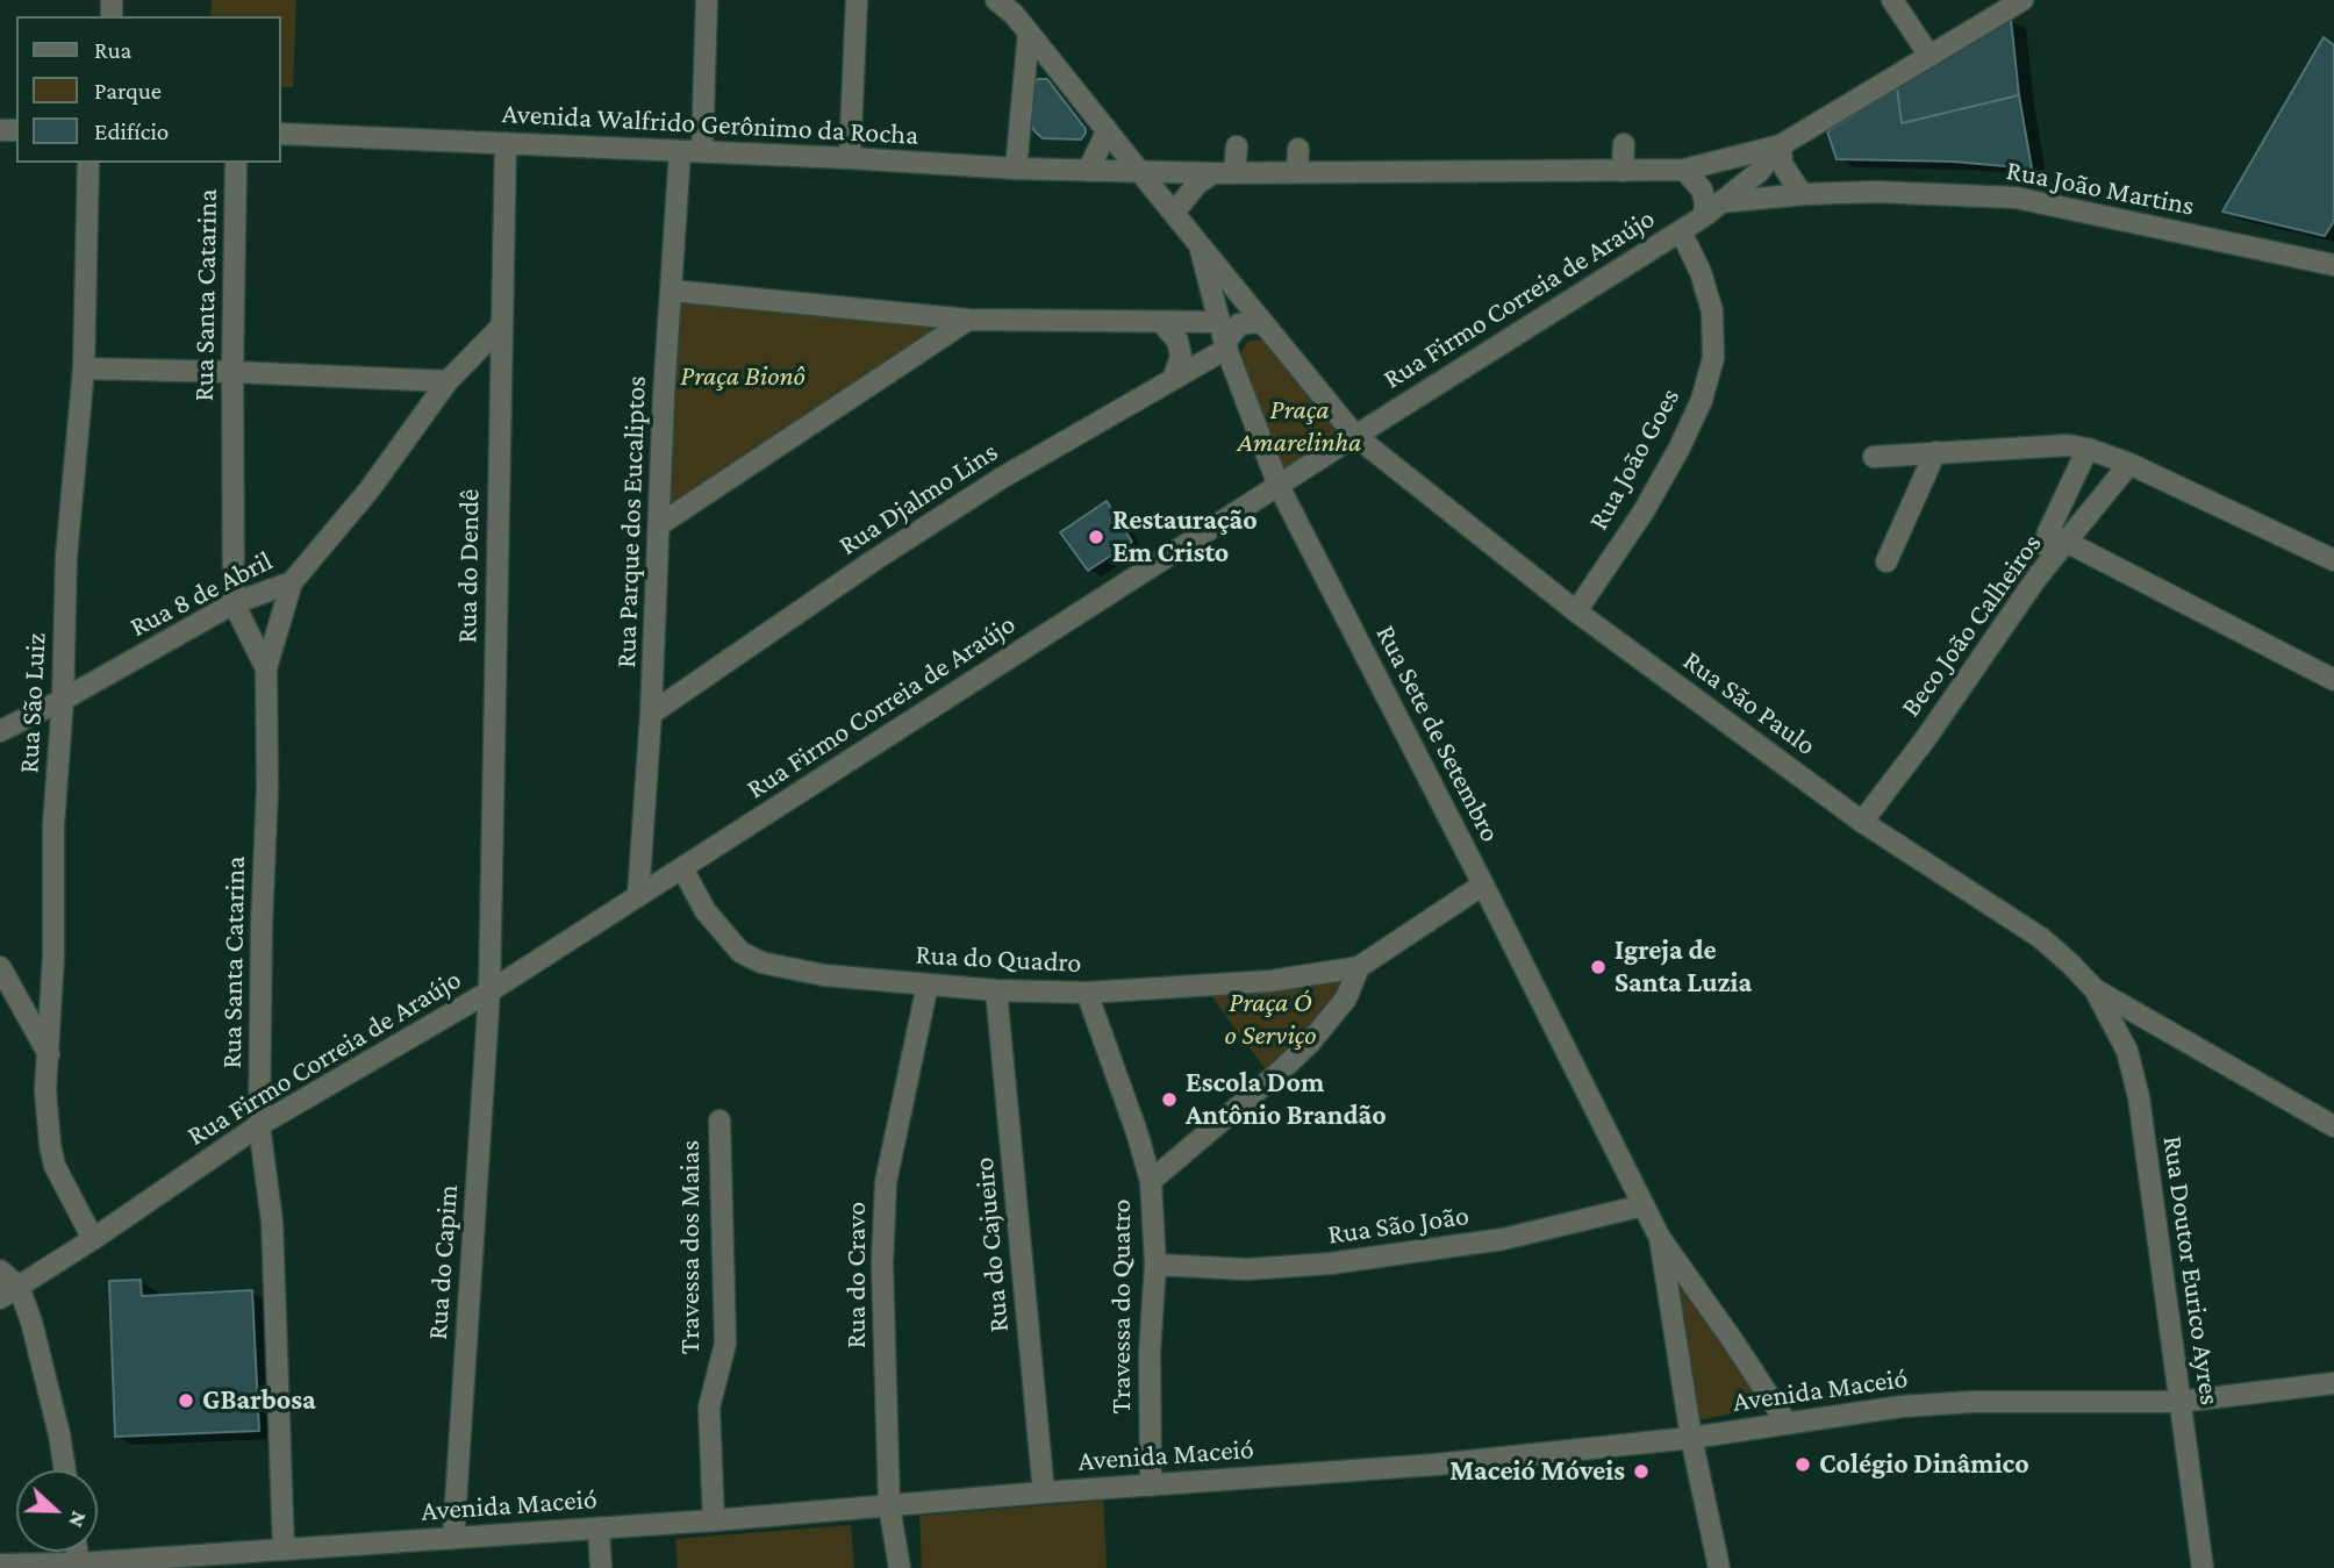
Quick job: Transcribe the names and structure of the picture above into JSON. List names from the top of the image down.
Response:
{
  "streets": {
    "street": [
      "Avenida Walfrido Gerônimo da Rocha",
      "Rua João Martins",
      "Rua Santa Catarina",
      "Rua Firmo Correia de Araújo",
      "Rua João Goes",
      "Rua Djalmo Lins",
      "Rua Parque dos Eucaliptos",
      "Rua do Dendê",
      "Rua 8 de Abril",
      "Beco João Calheiros",
      "Rua São Luiz",
      "Rua São Paulo",
      "Rua Sete de Setembro",
      "Rua do Quadro",
      "Rua São João",
      "Rua do Cajueiro",
      "Travessa dos Maias",
      "Rua do Capim",
      "Rua Doutor Eurico Ayres",
      "Rua do Cravo",
      "Travessa do Quatro",
      "Avenida Maceió"
    ]
  },
  "crossings": [
    ["Avenida Walfrido Gerônimo da Rocha", "Rua Firmo Correia de Araújo"],
    ["Avenida Walfrido Gerônimo da Rocha", "Rua Parque dos Eucaliptos"],
    ["Avenida Walfrido Gerônimo da Rocha", "Rua do Dendê"],
    ["Avenida Walfrido Gerônimo da Rocha", "Rua São Paulo"],
    ["Rua João Martins", "Rua Firmo Correia de Araújo"],
    ["Rua Santa Catarina", "Rua Firmo Correia de Araújo"],
    ["Rua Santa Catarina", "Rua 8 de Abril"],
    ["Rua Santa Catarina", "Avenida Maceió"],
    ["Rua Firmo Correia de Araújo", "Rua João Goes"],
    ["Rua Firmo Correia de Araújo", "Rua Parque dos Eucaliptos"],
    ["Rua Firmo Correia de Araújo", "Rua do Dendê"],
    ["Rua Firmo Correia de Araújo", "Rua São Luiz"],
    ["Rua Firmo Correia de Araújo", "Rua São Paulo"],
    ["Rua Firmo Correia de Araújo", "Rua Sete de Setembro"],
    ["Rua Firmo Correia de Araújo", "Rua do Quadro"],
    ["Rua Firmo Correia de Araújo", "Rua do Capim"],
    ["Rua João Goes", "Rua São Paulo"],
    ["Rua Djalmo Lins", "Rua Parque dos Eucaliptos"],
    ["Rua Djalmo Lins", "Rua São Paulo"],
    ["Rua Djalmo Lins", "Rua Sete de Setembro"],
    ["Rua do Dendê", "Rua 8 de Abril"],
    ["Rua do Dendê", "Rua do Capim"],
    ["Rua 8 de Abril", "Rua São Luiz"],
    ["Beco João Calheiros", "Rua São Paulo"],
    ["Rua São Paulo", "Rua Sete de Setembro"],
    ["Rua São Paulo", "Rua Doutor Eurico Ayres"],
    ["Rua Sete de Setembro", "Rua São João"],
    ["Rua Sete de Setembro", "Avenida Maceió"],
    ["Rua do Quadro", "Rua do Cajueiro"],
    ["Rua do Quadro", "Rua do Cravo"],
    ["Rua do Quadro", "Travessa do Quatro"],
    ["Rua São João", "Travessa do Quatro"],
    ["Rua do Cajueiro", "Avenida Maceió"],
    ["Travessa dos Maias", "Avenida Maceió"],
    ["Rua do Capim", "Avenida Maceió"],
    ["Rua Doutor Eurico Ayres", "Avenida Maceió"],
    ["Rua do Cravo", "Avenida Maceió"],
    ["Travessa do Quatro", "Avenida Maceió"]
  ],
  "parks": ["Praça Bionô", "Praça Amarelinha", "Praça Ó o Serviço"],
  "places": [
    "Restauração Em Cristo",
    "Igreja de Santa Luzia",
    "Escola Dom Antônio Brandão",
    "GBarbosa",
    "Colégio Dinâmico",
    "Maceió Móveis"
  ],
  "legend": ["Rua", "Parque", "Edifício"],
  "north": "right"
}
